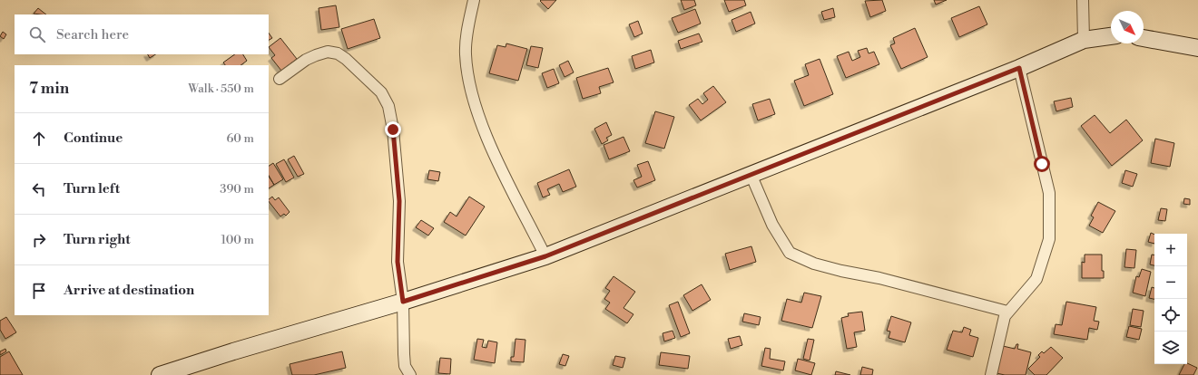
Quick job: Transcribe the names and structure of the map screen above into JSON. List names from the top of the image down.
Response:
{
  "north": "bottom right",
  "page": {
    "search": "Search here",
    "heading": ["7 min", "Walk · 550 m"],
    "list": [
      ["Continue", "60 m"],
      ["Turn left", "390 m"],
      ["Turn right", "100 m"],
      "Arrive at destination"
    ],
    "map_buttons": ["+", "−"]
  }
}
